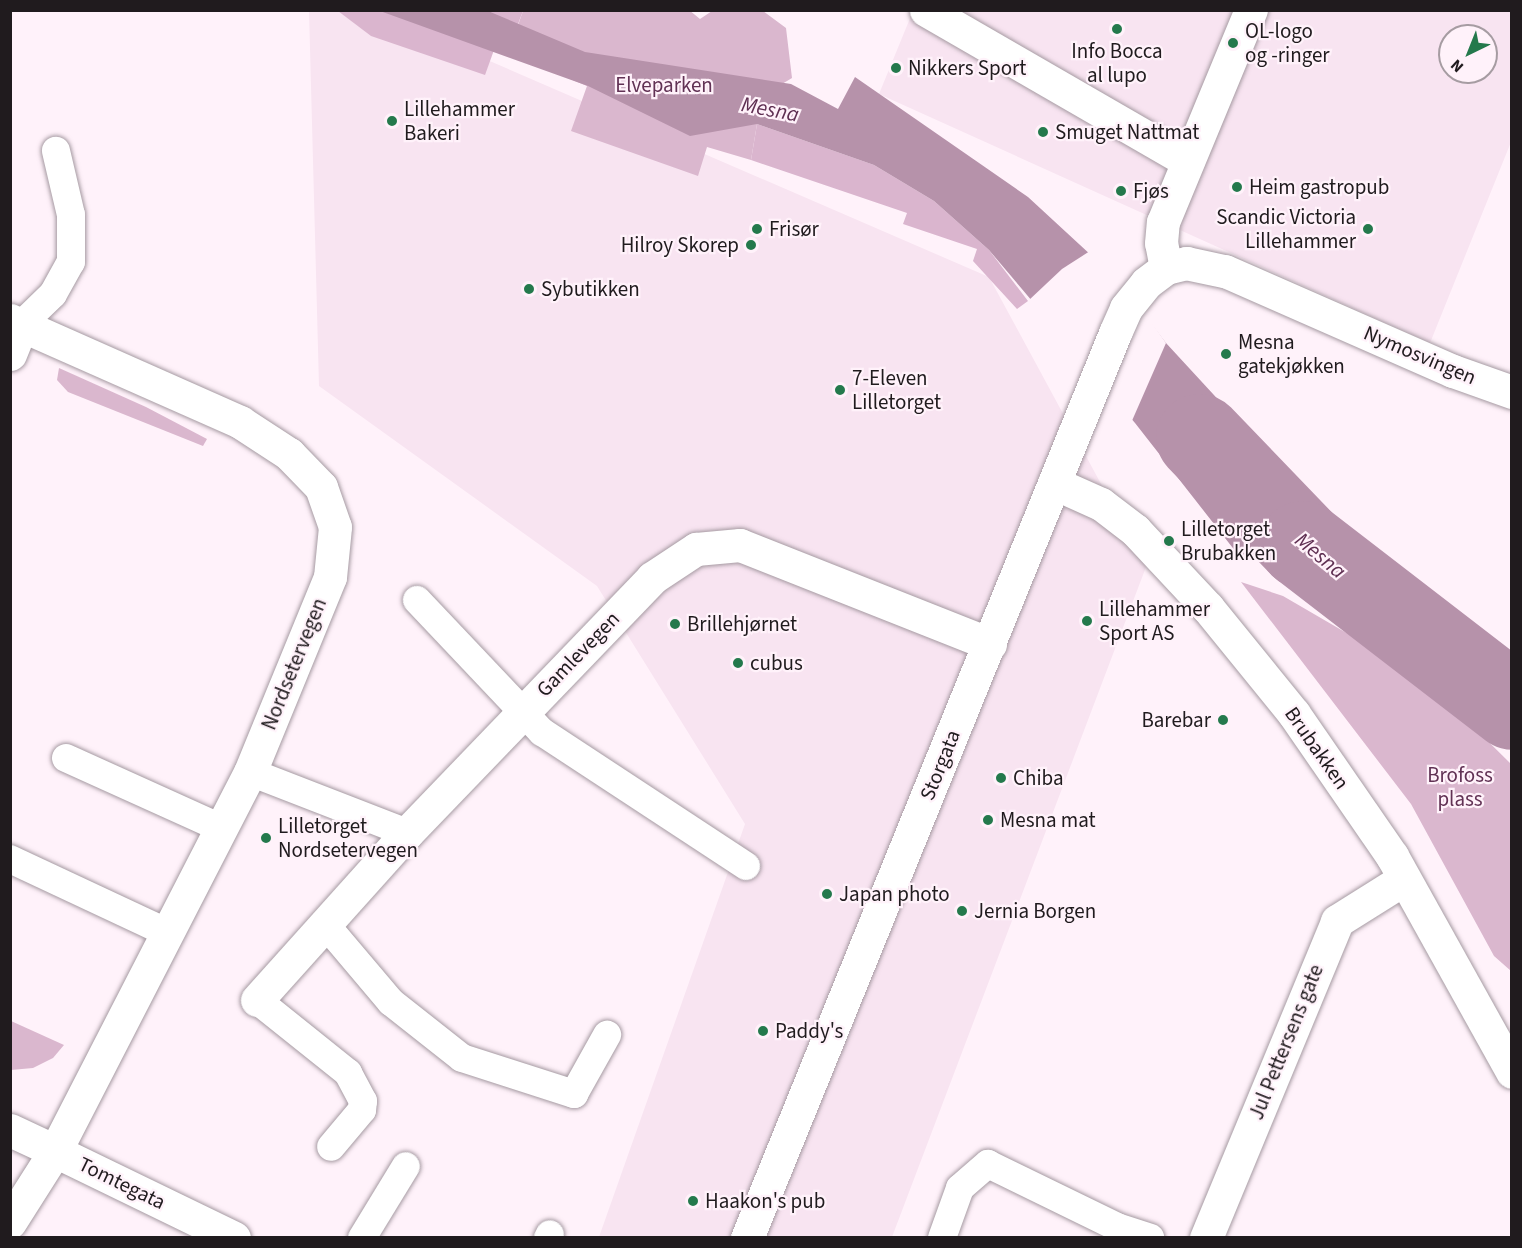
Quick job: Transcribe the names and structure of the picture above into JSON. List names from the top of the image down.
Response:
{
  "streets": {
    "street": [
      "Nymosvingen",
      "Gamlevegen",
      "Nordsetervegen",
      "Brubakken",
      "Storgata",
      "Jul Pettersens gate",
      "Tomtegata"
    ]
  },
  "crossings": [
    ["Nymosvingen", "Storgata"],
    ["Gamlevegen", "Storgata"],
    ["Nordsetervegen", "Tomtegata"],
    ["Brubakken", "Storgata"],
    ["Brubakken", "Jul Pettersens gate"]
  ],
  "water": ["Mesna"],
  "parks": ["Elveparken", "Brofoss plass"],
  "places": [
    "Info Bocca al lupo",
    "OL-logo og -ringer",
    "Nikkers Sport",
    "Lillehammer Bakeri",
    "Smuget Nattmat",
    "Heim gastropub",
    "Fjøs",
    "Frisør",
    "Scandic Victoria Lillehammer",
    "Hilroy Skorep",
    "Sybutikken",
    "Mesna gatekjøkken",
    "7-Eleven Lilletorget",
    "Lilletorget Brubakken",
    "Lillehammer Sport AS",
    "Brillehjørnet",
    "cubus",
    "Barebar",
    "Chiba",
    "Mesna mat",
    "Lilletorget Nordsetervegen",
    "Japan photo",
    "Jernia Borgen",
    "Paddy's",
    "Haakon's pub"
  ],
  "north": "bottom left"
}
